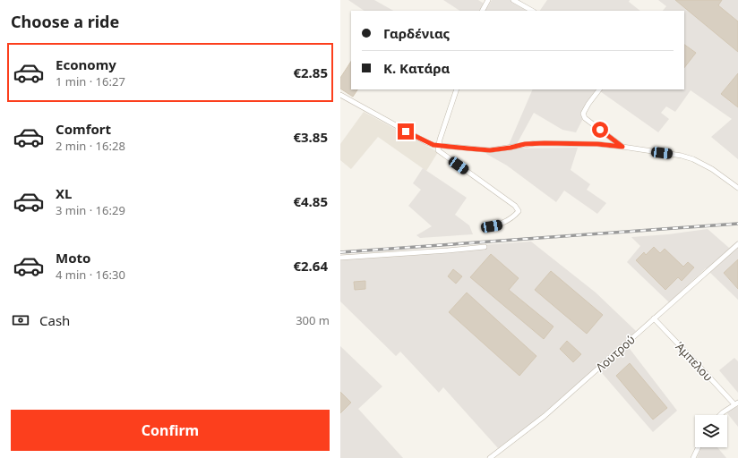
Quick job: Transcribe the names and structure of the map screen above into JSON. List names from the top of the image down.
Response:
{
  "streets": {
    "street": ["Λουτρού", "Άμπελου"]
  },
  "crossings": [
    ["Λουτρού", "Άμπελου"]
  ],
  "page": {
    "heading": "Choose a ride",
    "banner": ["Γαρδένιας", "Κ. Κατάρα"],
    "list": [
      {
        "name": "Economy",
        "note": "1 min · 16:27",
        "value": "€2.85"
      },
      {
        "name": "Comfort",
        "note": "2 min · 16:28",
        "value": "€3.85"
      },
      {
        "name": "XL",
        "note": "3 min · 16:29",
        "value": "€4.85"
      },
      {
        "name": "Moto",
        "note": "4 min · 16:30",
        "value": "€2.64"
      }
    ],
    "pay": ["Cash", "300 m"],
    "buttons": "Confirm"
  }
}
